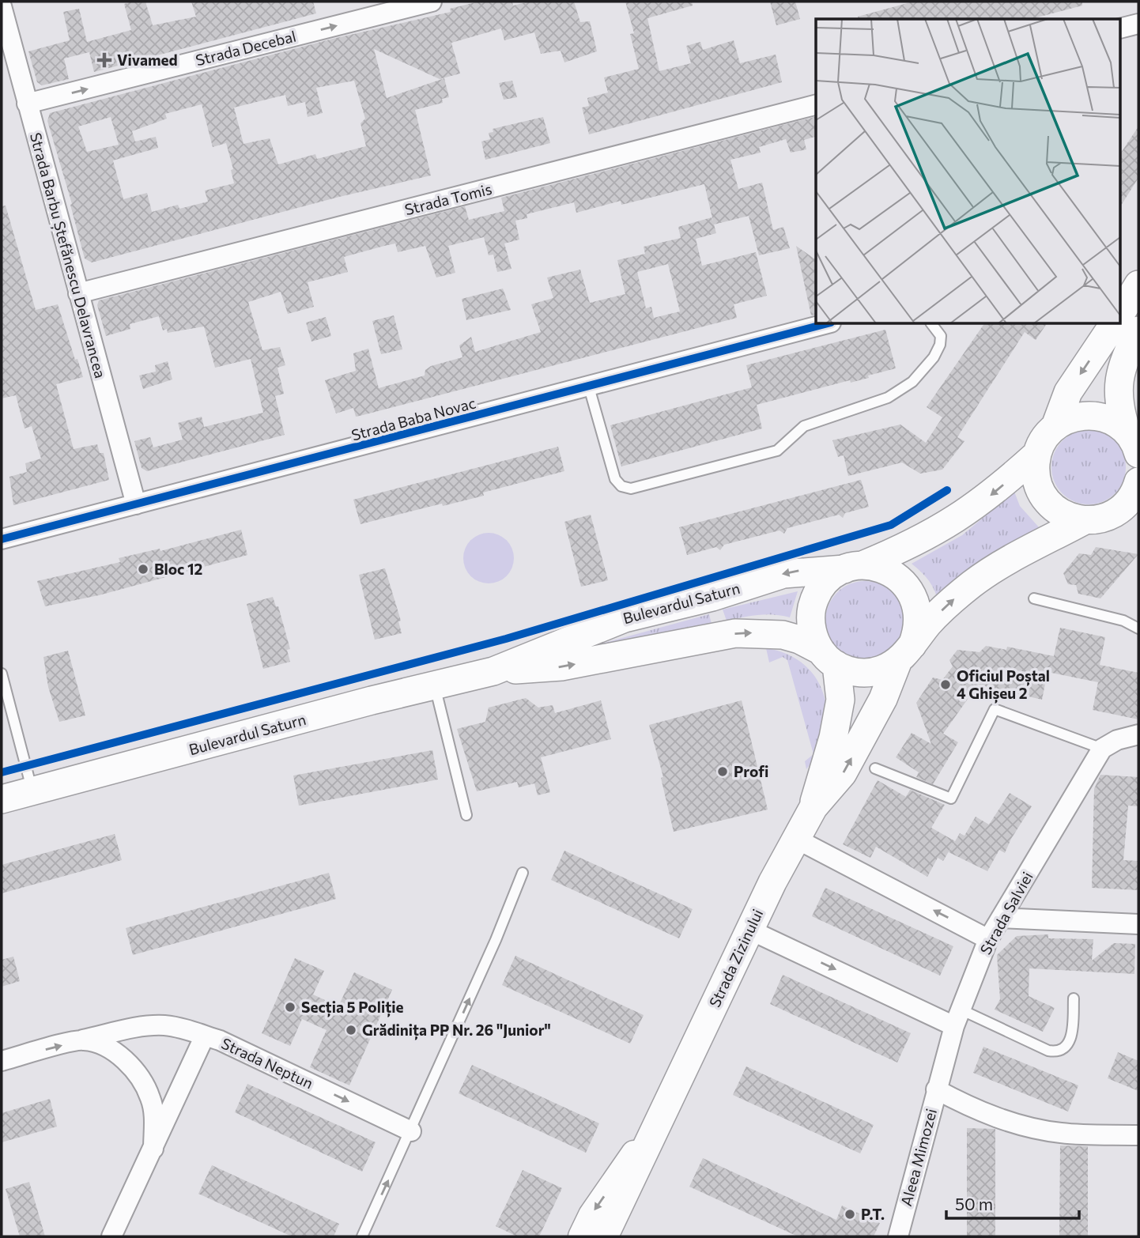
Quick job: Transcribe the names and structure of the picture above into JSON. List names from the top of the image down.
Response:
{
  "streets": {
    "main road": ["Bulevardul Saturn", "Strada Zizinului"],
    "street": [
      "Strada Decebal",
      "Strada Tomis",
      "Strada Barbu Ștefănescu Delavrancea",
      "Strada Baba Novac",
      "Strada Salviei",
      "Strada Neptun",
      "Aleea Mimozei"
    ]
  },
  "crossings": [
    ["Strada Decebal", "Strada Barbu Ștefănescu Delavrancea"],
    ["Strada Tomis", "Strada Barbu Ștefănescu Delavrancea"],
    ["Strada Barbu Ștefănescu Delavrancea", "Strada Baba Novac"],
    ["Bulevardul Saturn", "Strada Zizinului"],
    ["Strada Salviei", "Aleea Mimozei"]
  ],
  "one_way": ["Strada Decebal", "Strada Neptun"],
  "places": {
    "health": ["Vivamed"],
    "other": [
      "Bloc 12",
      "Oficiul Poștal 4 Ghișeu 2",
      "Profi",
      "Secția 5 Poliție",
      "Grădinița PP Nr. 26 \"Junior\"",
      "P.T."
    ]
  },
  "scale_bar": "50 m"
}
